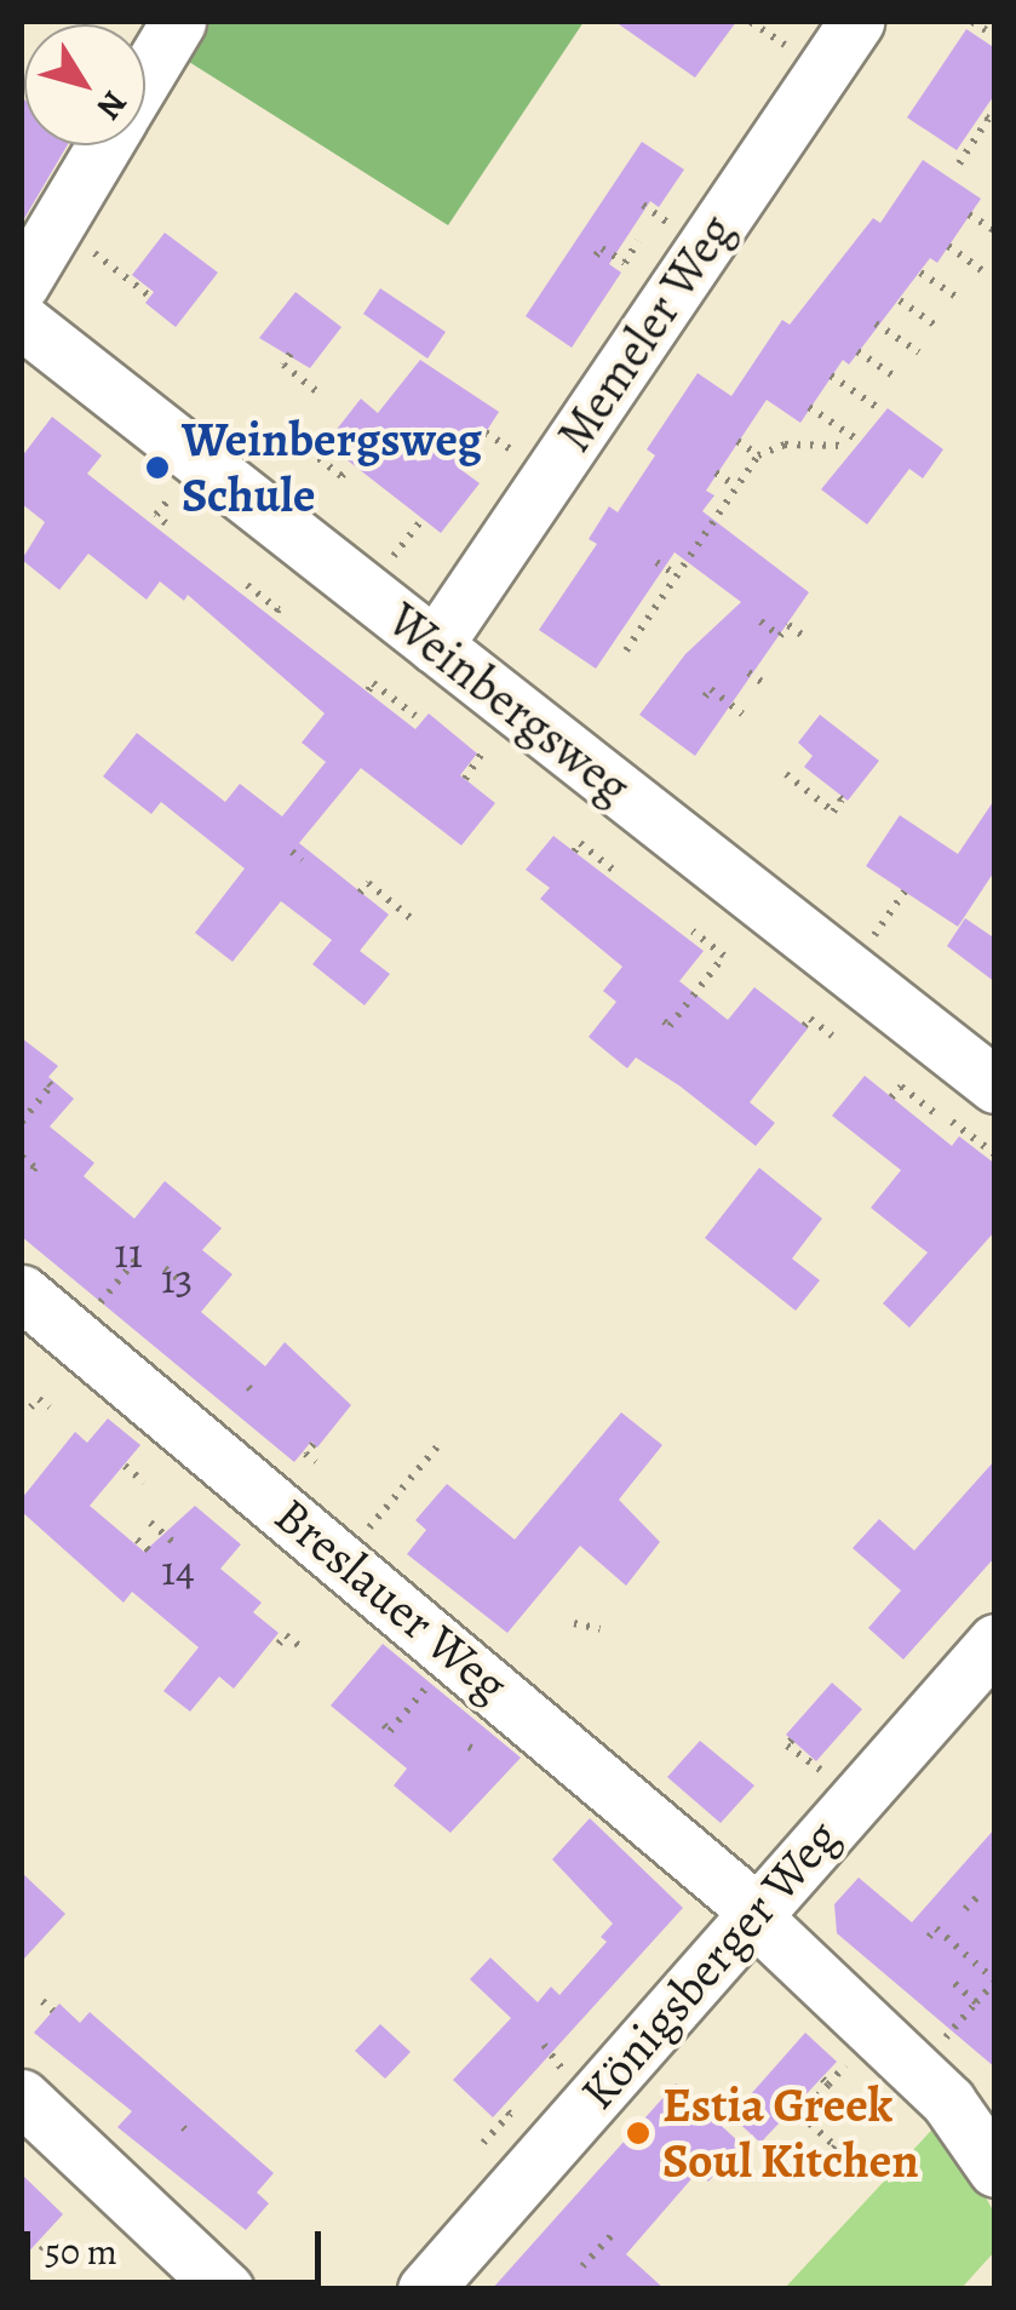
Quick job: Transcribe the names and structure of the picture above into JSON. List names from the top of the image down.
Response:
{
  "streets": {
    "street": [
      "Memeler Weg",
      "Weinbergsweg",
      "Breslauer Weg",
      "Königsberger Weg"
    ]
  },
  "crossings": [
    ["Memeler Weg", "Weinbergsweg"],
    ["Breslauer Weg", "Königsberger Weg"]
  ],
  "places": ["Weinbergsweg Schule", "Estia Greek Soul Kitchen"],
  "house_numbers": ["11", "13", "14"],
  "scale_bar": "50 m",
  "north": "bottom right"
}
